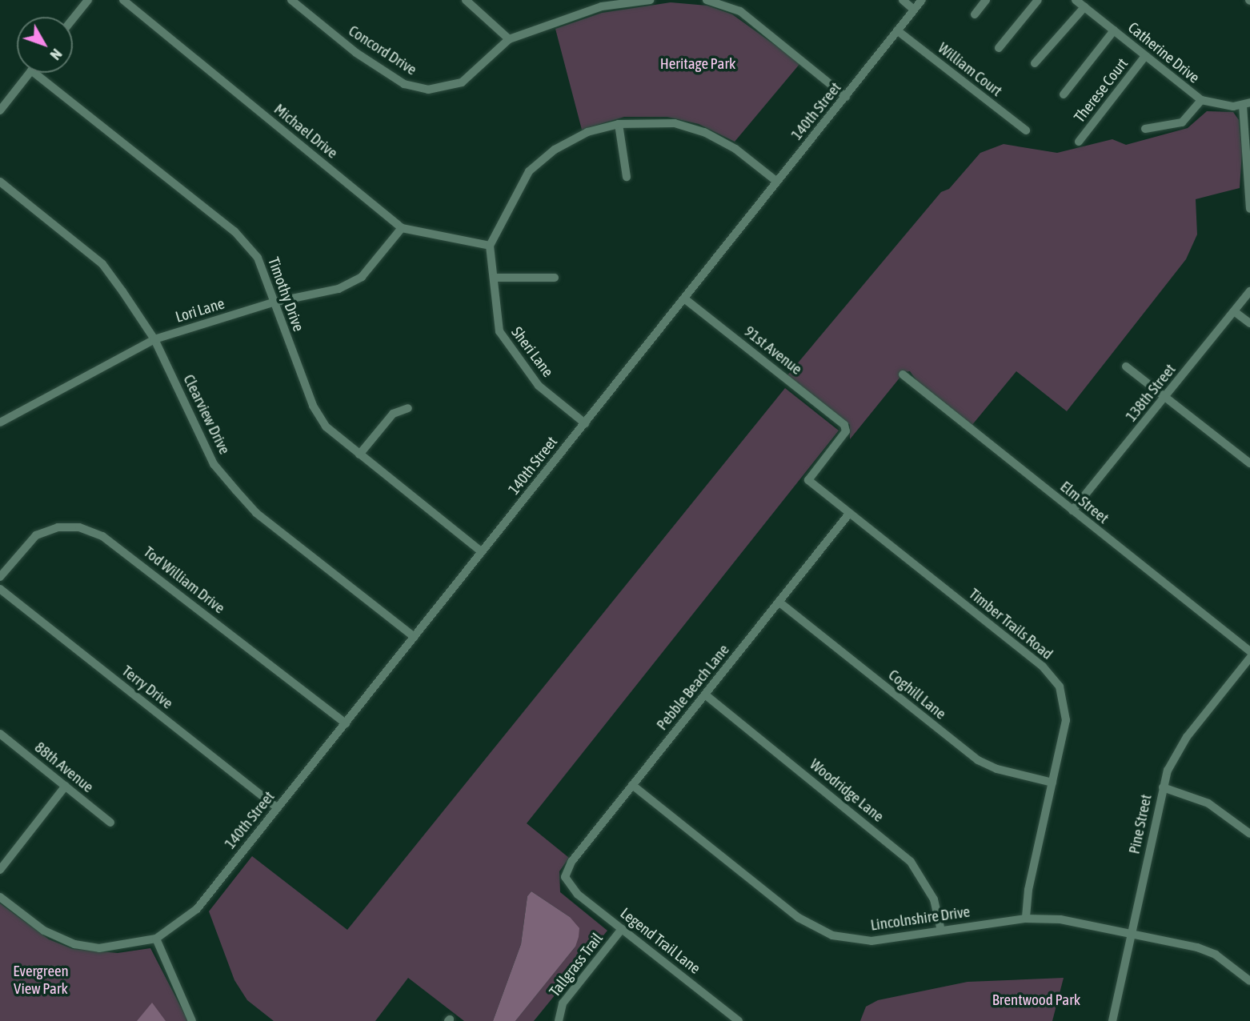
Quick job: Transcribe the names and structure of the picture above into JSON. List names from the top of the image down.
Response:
{
  "streets": {
    "street": [
      "Concord Drive",
      "Catherine Drive",
      "William Court",
      "Therese Court",
      "140th Street",
      "Michael Drive",
      "Timothy Drive",
      "Lori Lane",
      "91st Avenue",
      "Sheri Lane",
      "138th Street",
      "Clearview Drive",
      "Elm Street",
      "Tod William Drive",
      "Timber Trails Road",
      "Terry Drive",
      "Pebble Beach Lane",
      "Coghill Lane",
      "88th Avenue",
      "Woodridge Lane",
      "Pine Street",
      "Lincolnshire Drive",
      "Legend Trail Lane",
      "Tallgrass Trail"
    ]
  },
  "crossings": [
    ["Catherine Drive", "Therese Court"],
    ["William Court", "140th Street"],
    ["140th Street", "Timothy Drive"],
    ["140th Street", "91st Avenue"],
    ["140th Street", "Sheri Lane"],
    ["140th Street", "Clearview Drive"],
    ["140th Street", "Tod William Drive"],
    ["140th Street", "Terry Drive"],
    ["Michael Drive", "Lori Lane"],
    ["Michael Drive", "Sheri Lane"],
    ["Timothy Drive", "Lori Lane"],
    ["Lori Lane", "Clearview Drive"],
    ["91st Avenue", "Timber Trails Road"],
    ["138th Street", "Elm Street"],
    ["Timber Trails Road", "Pebble Beach Lane"],
    ["Timber Trails Road", "Coghill Lane"],
    ["Timber Trails Road", "Lincolnshire Drive"],
    ["Pebble Beach Lane", "Coghill Lane"],
    ["Pebble Beach Lane", "Woodridge Lane"],
    ["Pebble Beach Lane", "Lincolnshire Drive"],
    ["Pebble Beach Lane", "Legend Trail Lane"],
    ["Woodridge Lane", "Lincolnshire Drive"],
    ["Pine Street", "Lincolnshire Drive"],
    ["Legend Trail Lane", "Tallgrass Trail"]
  ],
  "parks": ["Heritage Park", "Evergreen View Park", "Brentwood Park"],
  "north": "bottom right"
}
